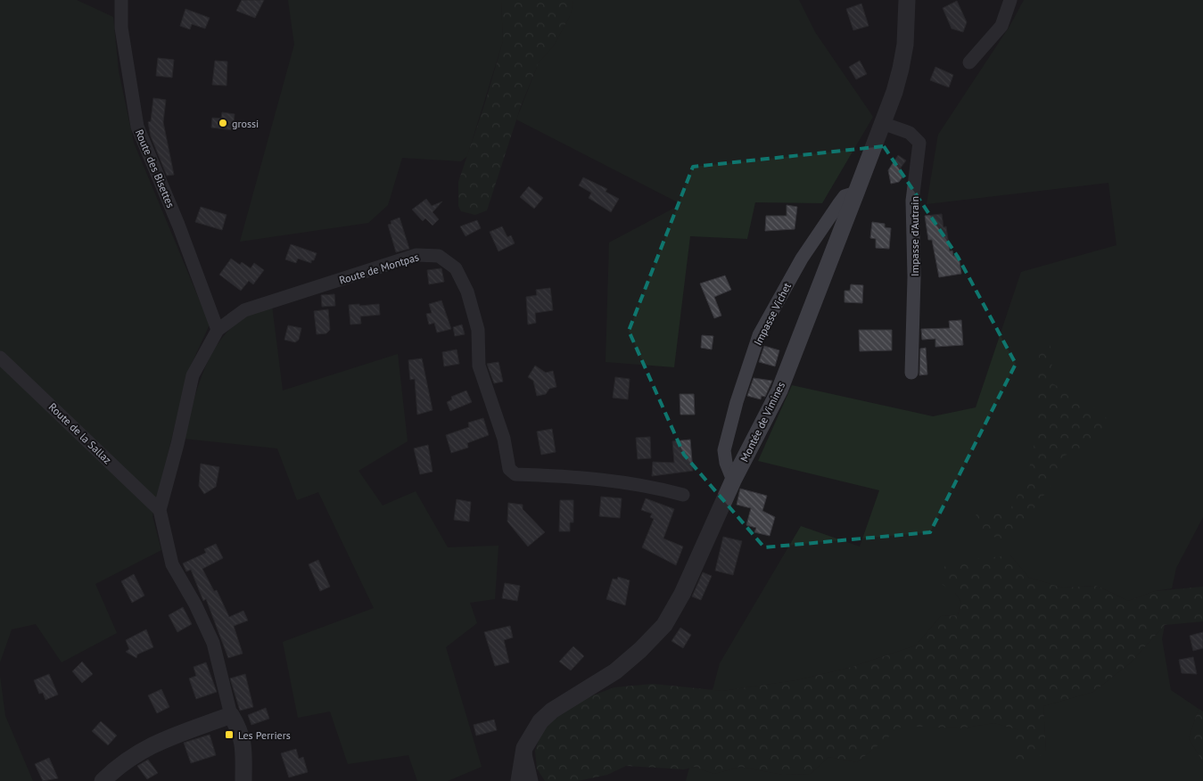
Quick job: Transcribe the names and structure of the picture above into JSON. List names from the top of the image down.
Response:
{
  "streets": {
    "street": [
      "Route des Bisettes",
      "Impasse d'Autrain",
      "Route de Montpas",
      "Impasse Vichet",
      "Montée de Vimines",
      "Route de la Sallaz"
    ]
  },
  "crossings": [
    ["Route des Bisettes", "Route de Montpas"],
    ["Impasse d'Autrain", "Montée de Vimines"],
    ["Route de Montpas", "Route de la Sallaz"],
    ["Impasse Vichet", "Montée de Vimines"]
  ],
  "places": {
    "other": ["grossi"],
    "transit": ["Les Perriers"]
  }
}
